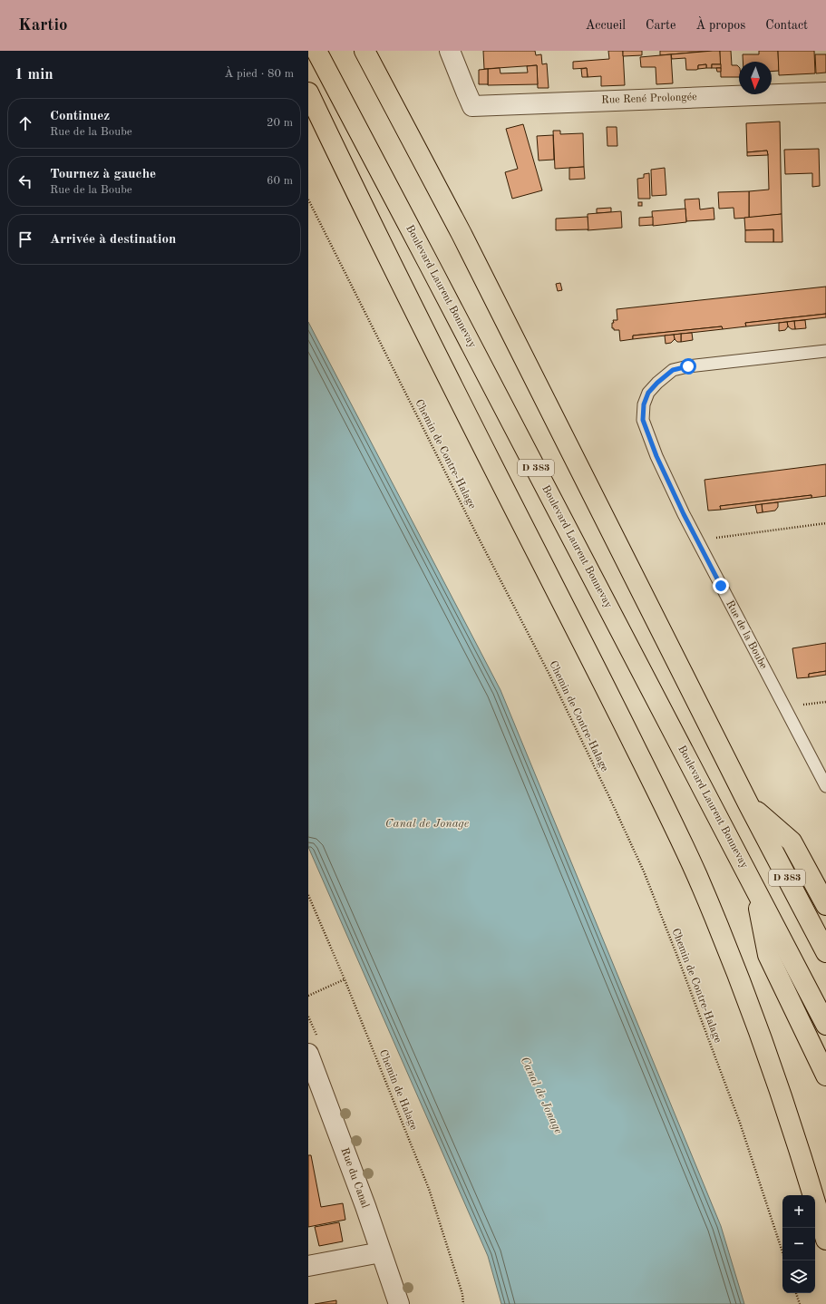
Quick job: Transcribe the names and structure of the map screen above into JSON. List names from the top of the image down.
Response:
{
  "streets": {
    "highway": ["Boulevard Laurent Bonnevay", "D 383"],
    "street": ["Rue René Prolongée", "Rue du Canal"],
    "lane": ["Rue de la Boube"],
    "path": ["Chemin de Contre-Halage", "Chemin de Halage"]
  },
  "water": ["Canal de Jonage"],
  "north": "bottom",
  "page": {
    "header": "Kartio",
    "nav": [
      "Accueil",
      "Carte",
      "À propos",
      "Contact"
    ],
    "heading": ["1 min", "À pied · 80 m"],
    "list": [
      ["Continuez", "Rue de la Boube", "20 m"],
      ["Tournez à gauche", "Rue de la Boube", "60 m"],
      "Arrivée à destination"
    ],
    "map_buttons": ["+", "−"]
  }
}
